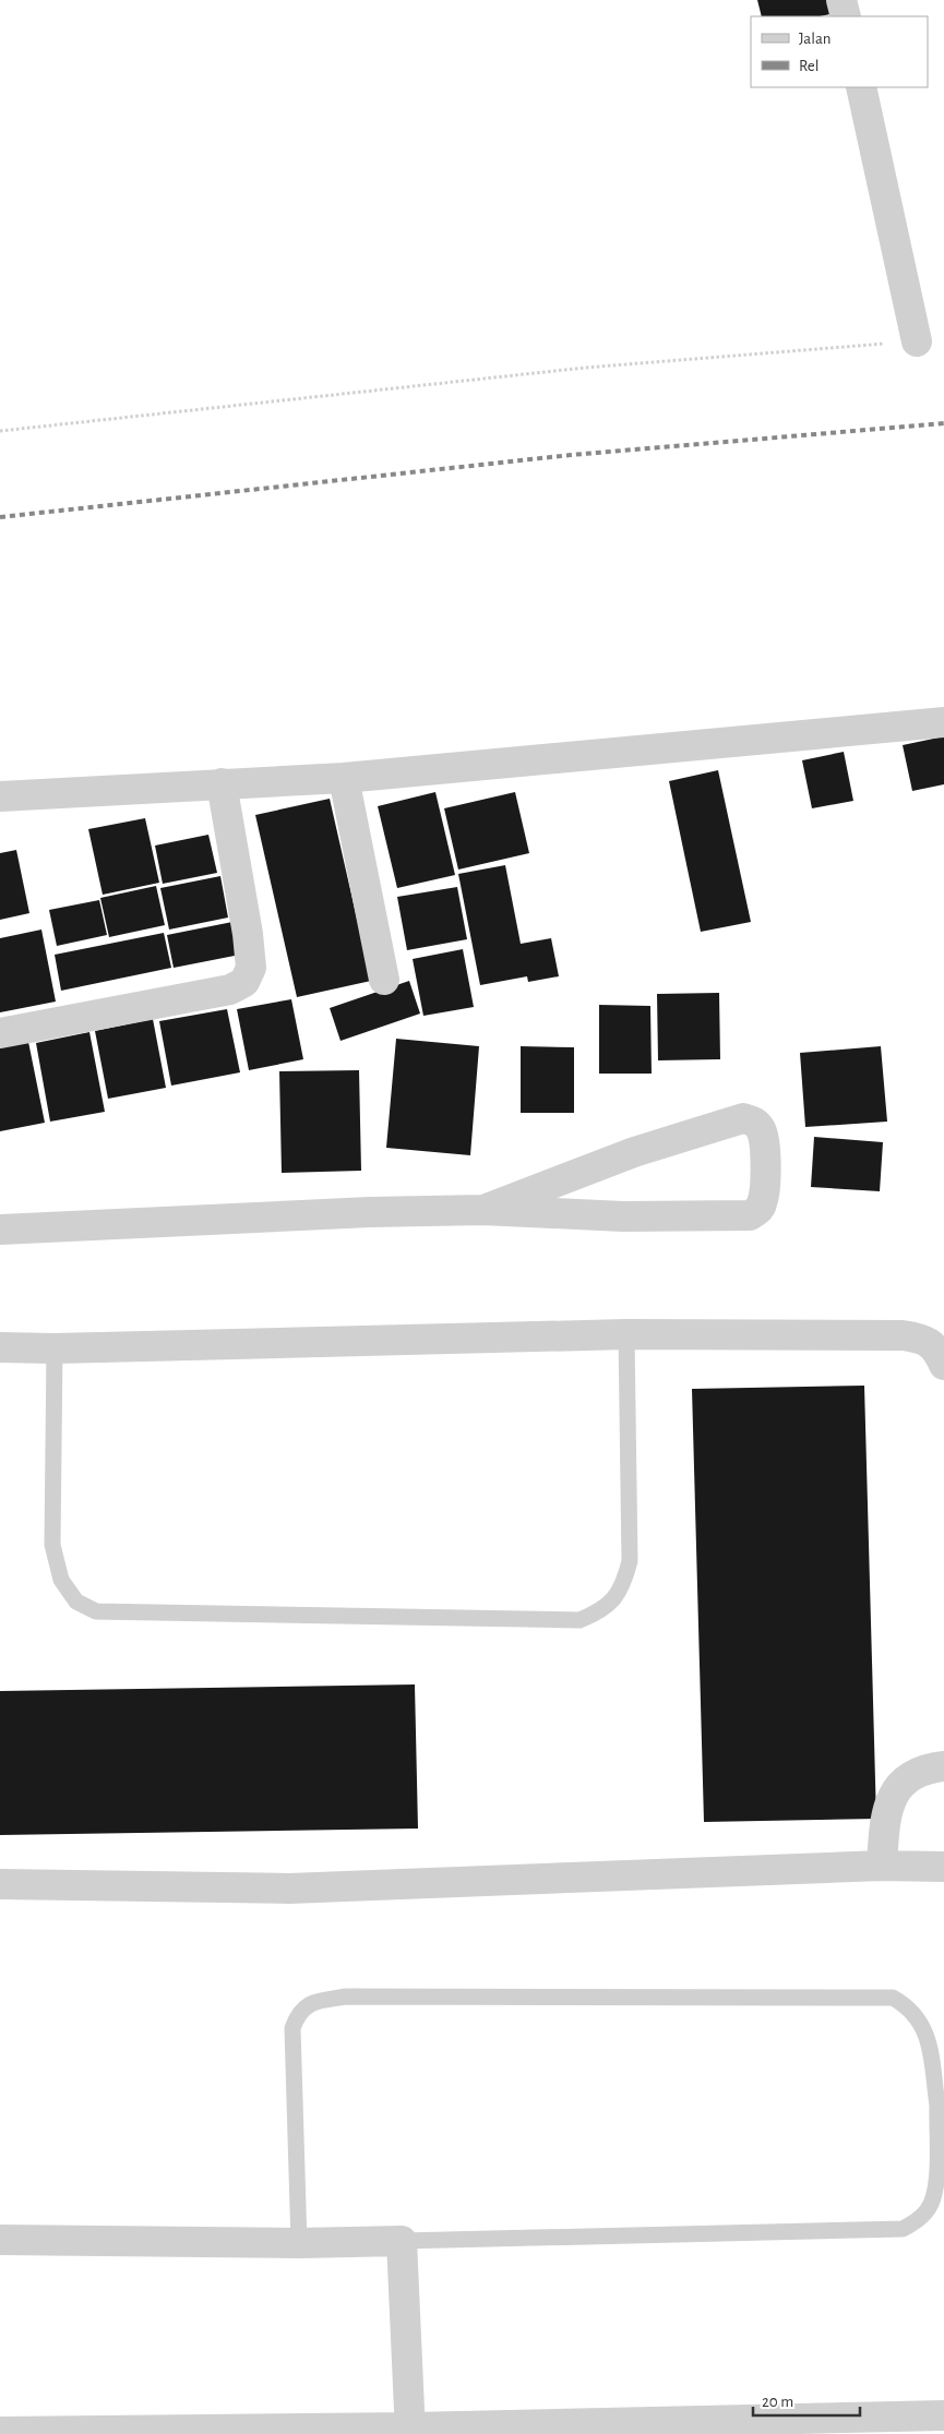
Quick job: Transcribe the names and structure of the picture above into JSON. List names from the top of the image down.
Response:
{
  "legend": ["Jalan", "Rel"],
  "scale_bar": "20 m"
}
